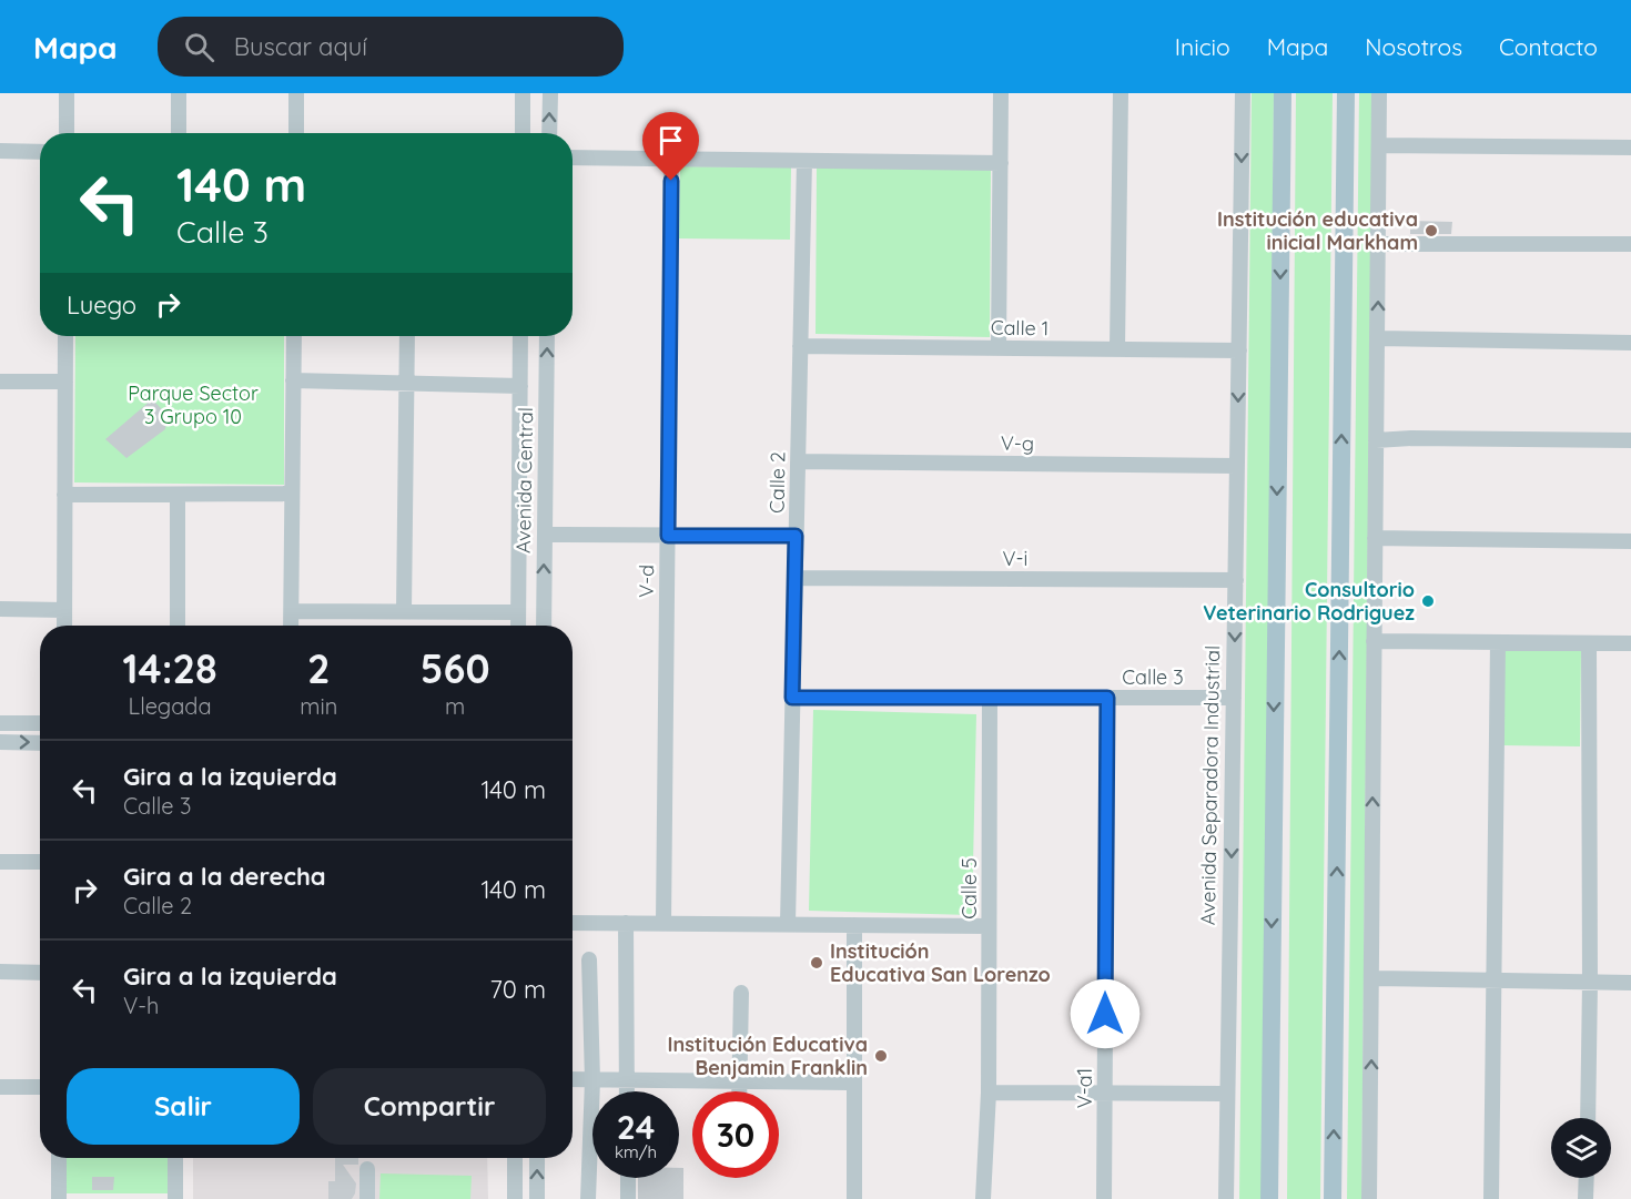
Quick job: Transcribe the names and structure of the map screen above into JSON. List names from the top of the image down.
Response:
{
  "streets": {
    "street": [
      "Calle 1",
      "V-g",
      "Avenida Central",
      "Calle 2",
      "V-i",
      "V-d",
      "Calle 3",
      "Avenida Separadora Industrial",
      "Calle 5",
      "V-a1"
    ]
  },
  "crossings": [
    ["Calle 1", "Calle 2"],
    ["Calle 1", "Avenida Separadora Industrial"],
    ["V-g", "Calle 2"],
    ["V-g", "Avenida Separadora Industrial"],
    ["Calle 2", "V-i"],
    ["Calle 2", "Calle 3"],
    ["V-i", "Avenida Separadora Industrial"],
    ["Calle 3", "Avenida Separadora Industrial"],
    ["Calle 3", "Calle 5"],
    ["Calle 3", "V-a1"]
  ],
  "one_way": ["Avenida Separadora Industrial"],
  "parks": ["Parque Sector 3 Grupo 10"],
  "places": [
    "Institución educativa inicial Markham",
    "Consultorio Veterinario Rodriguez",
    "Institución Educativa San Lorenzo",
    "Institución Educativa Benjamin Franklin"
  ],
  "page": {
    "header": "Mapa",
    "search": "Buscar aquí",
    "nav": [
      "Inicio",
      "Mapa",
      "Nosotros",
      "Contacto"
    ],
    "turn": ["140 m", "Calle 3"],
    "then": "Luego",
    "eta": [
      "14:28",
      "Llegada",
      "2",
      "min",
      "560",
      "m"
    ],
    "list": [
      {
        "name": "Gira a la izquierda",
        "note": "Calle 3",
        "value": "140 m"
      },
      {
        "name": "Gira a la derecha",
        "note": "Calle 2",
        "value": "140 m"
      },
      {
        "name": "Gira a la izquierda",
        "note": "V-h",
        "value": "70 m"
      }
    ],
    "buttons": ["Salir", "Compartir"],
    "speed": "24 km/h",
    "limit": "30"
  }
}
